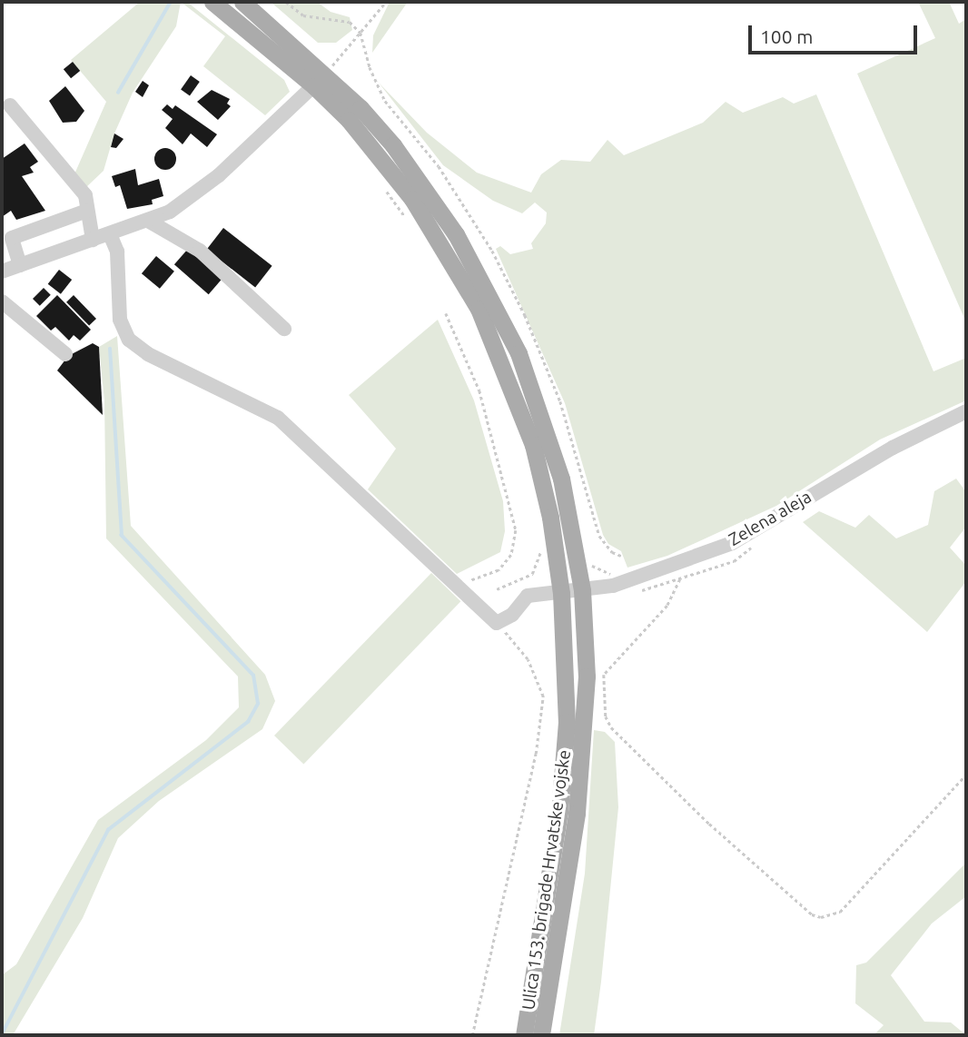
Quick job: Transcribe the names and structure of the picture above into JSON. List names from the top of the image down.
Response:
{
  "streets": {
    "main road": ["Ulica 153. brigade Hrvatske vojske"],
    "street": ["Zelena aleja"]
  },
  "crossings": [
    ["Zelena aleja", "Ulica 153. brigade Hrvatske vojske"]
  ],
  "scale_bar": "100 m"
}
